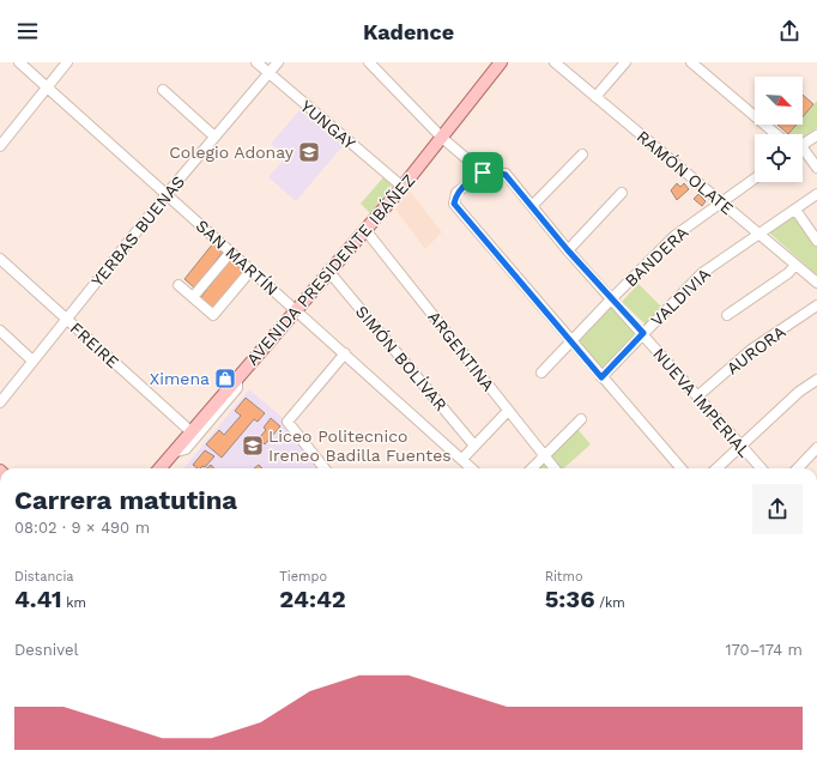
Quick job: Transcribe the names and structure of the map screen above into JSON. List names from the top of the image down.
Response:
{
  "streets": {
    "main road": ["AVENIDA PRESIDENTE IBÁÑEZ"],
    "street": [
      "YUNGAY",
      "RAMÓN OLATE",
      "YERBAS BUENAS",
      "BANDERA",
      "SAN MARTÍN",
      "VALDIVIA",
      "FREIRE",
      "AURORA",
      "ARGENTINA",
      "SIMÓN BOLÍVAR",
      "NUEVA IMPERIAL"
    ]
  },
  "crossings": [
    ["YUNGAY", "YERBAS BUENAS"],
    ["YUNGAY", "AVENIDA PRESIDENTE IBÁÑEZ"],
    ["RAMÓN OLATE", "BANDERA"],
    ["RAMÓN OLATE", "VALDIVIA"],
    ["YERBAS BUENAS", "SAN MARTÍN"],
    ["YERBAS BUENAS", "FREIRE"],
    ["BANDERA", "NUEVA IMPERIAL"],
    ["SAN MARTÍN", "AVENIDA PRESIDENTE IBÁÑEZ"],
    ["AVENIDA PRESIDENTE IBÁÑEZ", "FREIRE"],
    ["AVENIDA PRESIDENTE IBÁÑEZ", "ARGENTINA"],
    ["AVENIDA PRESIDENTE IBÁÑEZ", "SIMÓN BOLÍVAR"],
    ["VALDIVIA", "NUEVA IMPERIAL"],
    ["AURORA", "NUEVA IMPERIAL"]
  ],
  "places": {
    "school or university": ["Colegio Adonay", "Liceo Politecnico Ireneo Badilla Fuentes"],
    "shop": ["Ximena"]
  },
  "north": "bottom right",
  "page": {
    "header": "Kadence",
    "heading": ["Carrera matutina", "08:02 · 9 × 490 m"],
    "stats": [
      ["Distancia", "4.41 km"],
      ["Tiempo", "24:42"],
      ["Ritmo", "5:36 /km"]
    ],
    "chart": ["Desnivel", "170–174 m"]
  }
}
